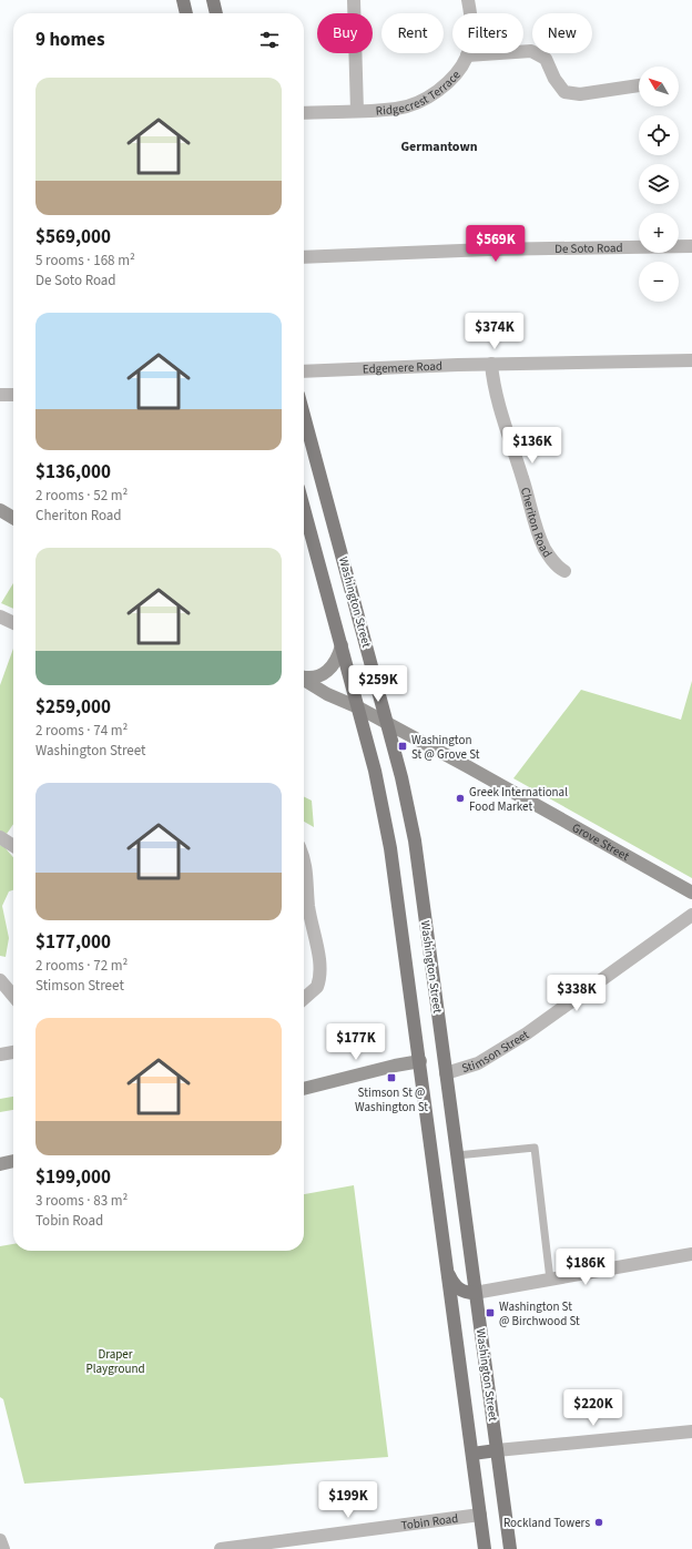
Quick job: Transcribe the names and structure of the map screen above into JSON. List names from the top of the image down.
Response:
{
  "streets": {
    "main road": ["Washington Street", "Grove Street"],
    "street": [
      "Ridgecrest Terrace",
      "De Soto Road",
      "Edgemere Road",
      "Cheriton Road",
      "Stimson Street",
      "Tobin Road"
    ]
  },
  "crossings": [
    ["Edgemere Road", "Cheriton Road"],
    ["Washington Street", "Grove Street"],
    ["Washington Street", "Stimson Street"],
    ["Washington Street", "Tobin Road"]
  ],
  "districts": ["Germantown"],
  "parks": ["Draper Playground"],
  "places": {
    "transit": ["Washington St @ Grove St", "Stimson St @ Washington St", "Washington St @ Birchwood St"],
    "other": ["Greek International Food Market", "Rockland Towers"]
  },
  "north": "top left",
  "page": {
    "chip": [
      "Buy",
      "Rent",
      "Filters",
      "New"
    ],
    "heading": "9 homes",
    "map_buttons": ["+", "−"],
    "list": [
      {
        "name": "$569,000",
        "note": "5 rooms · 168 m² · De Soto Road"
      },
      {
        "name": "$136,000",
        "note": "2 rooms · 52 m² · Cheriton Road"
      },
      {
        "name": "$259,000",
        "note": "2 rooms · 74 m² · Washington Street"
      },
      {
        "name": "$177,000",
        "note": "2 rooms · 72 m² · Stimson Street"
      },
      {
        "name": "$199,000",
        "note": "3 rooms · 83 m² · Tobin Road"
      }
    ],
    "price": [
      "$569K",
      "$374K",
      "$136K",
      "$259K",
      "$338K",
      "$177K",
      "$186K",
      "$220K",
      "$199K"
    ]
  }
}
